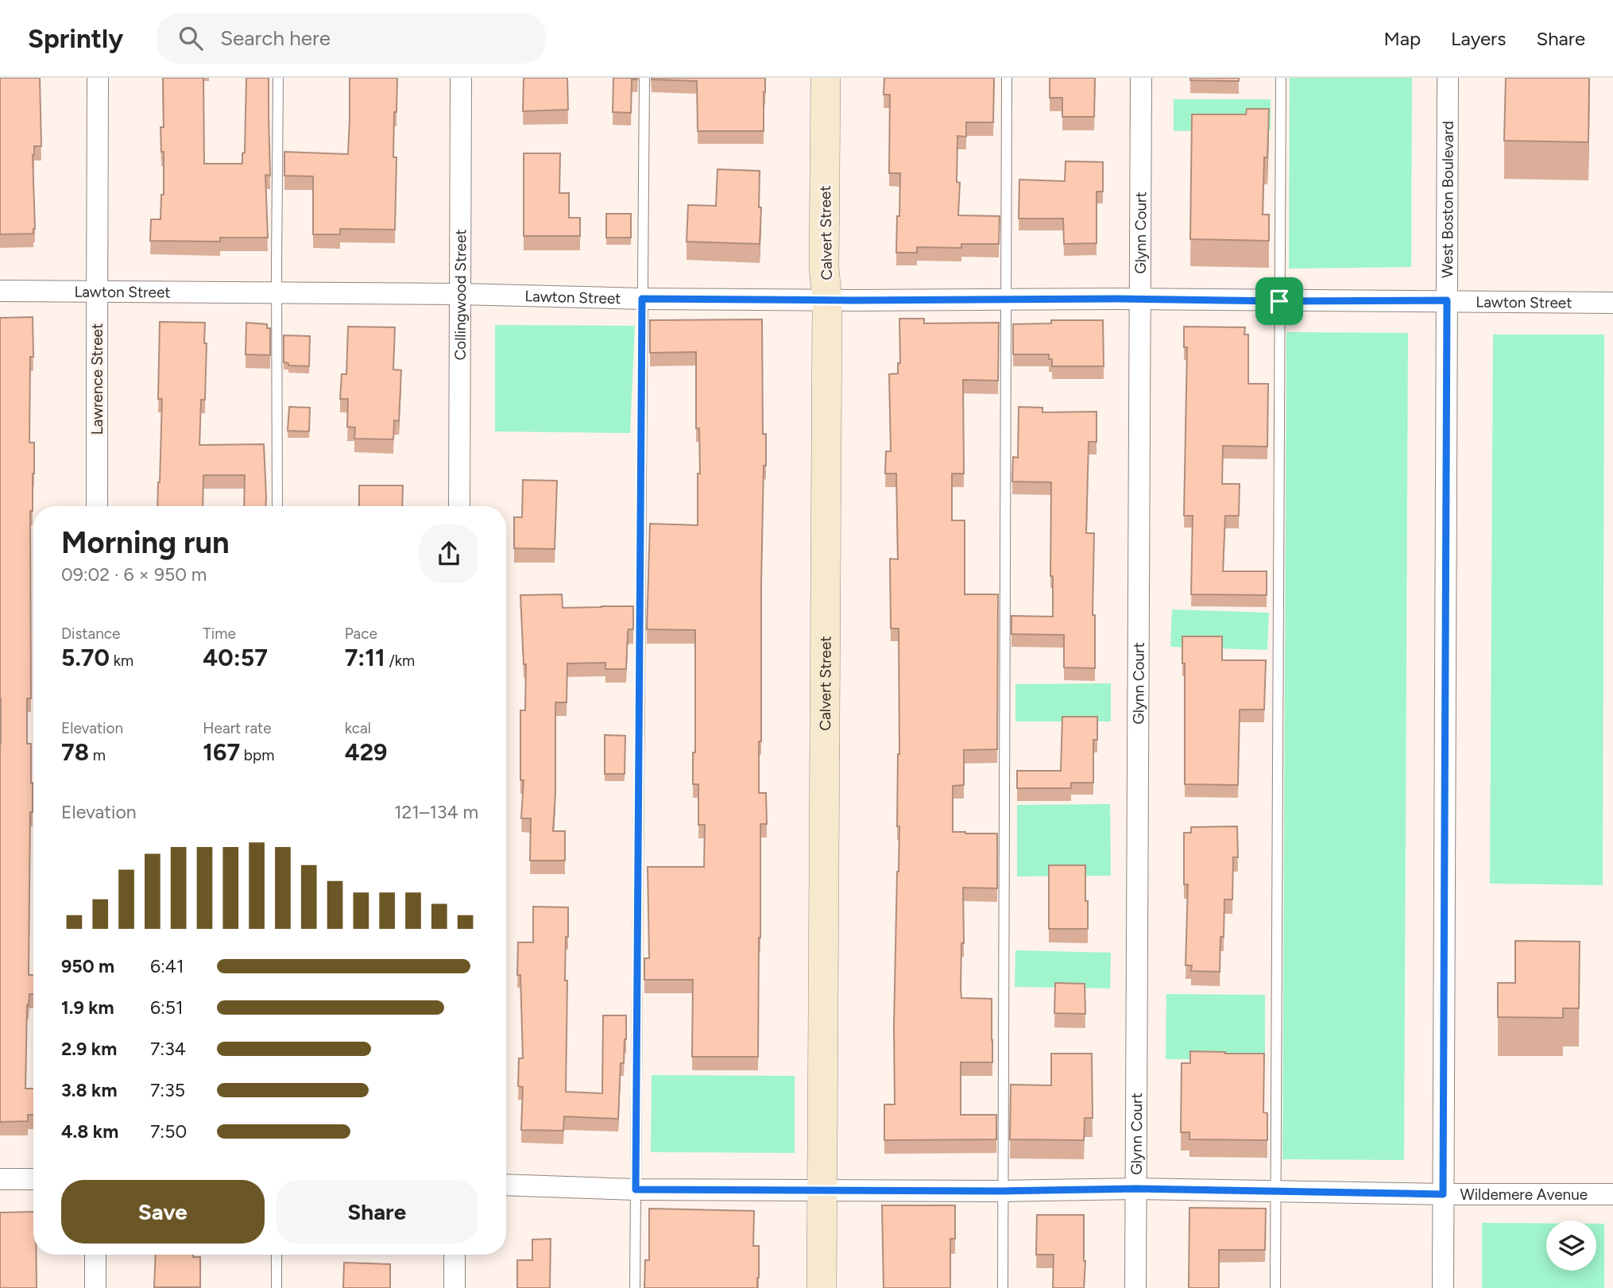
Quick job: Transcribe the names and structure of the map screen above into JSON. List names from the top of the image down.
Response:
{
  "streets": {
    "street": [
      "West Boston Boulevard",
      "Calvert Street",
      "Glynn Court",
      "Lawton Street",
      "Collingwood Street",
      "Lawrence Street",
      "Wildemere Avenue"
    ]
  },
  "crossings": [
    ["West Boston Boulevard", "Lawton Street"],
    ["West Boston Boulevard", "Wildemere Avenue"],
    ["Calvert Street", "Lawton Street"],
    ["Calvert Street", "Wildemere Avenue"],
    ["Glynn Court", "Lawton Street"],
    ["Glynn Court", "Wildemere Avenue"],
    ["Lawton Street", "Collingwood Street"],
    ["Lawton Street", "Lawrence Street"]
  ],
  "page": {
    "header": "Sprintly",
    "search": "Search here",
    "nav": ["Map", "Layers", "Share"],
    "heading": ["Morning run", "09:02 · 6 × 950 m"],
    "stats": [
      ["Distance", "5.70 km"],
      ["Time", "40:57"],
      ["Pace", "7:11 /km"],
      ["Elevation", "78 m"],
      ["Heart rate", "167 bpm"],
      ["kcal", "429"]
    ],
    "chart": ["Elevation", "121–134 m"],
    "list": [
      {
        "name": "950 m",
        "note": "6:41"
      },
      {
        "name": "1.9 km",
        "note": "6:51"
      },
      {
        "name": "2.9 km",
        "note": "7:34"
      },
      {
        "name": "3.8 km",
        "note": "7:35"
      },
      {
        "name": "4.8 km",
        "note": "7:50"
      }
    ],
    "buttons": ["Save", "Share"]
  }
}
